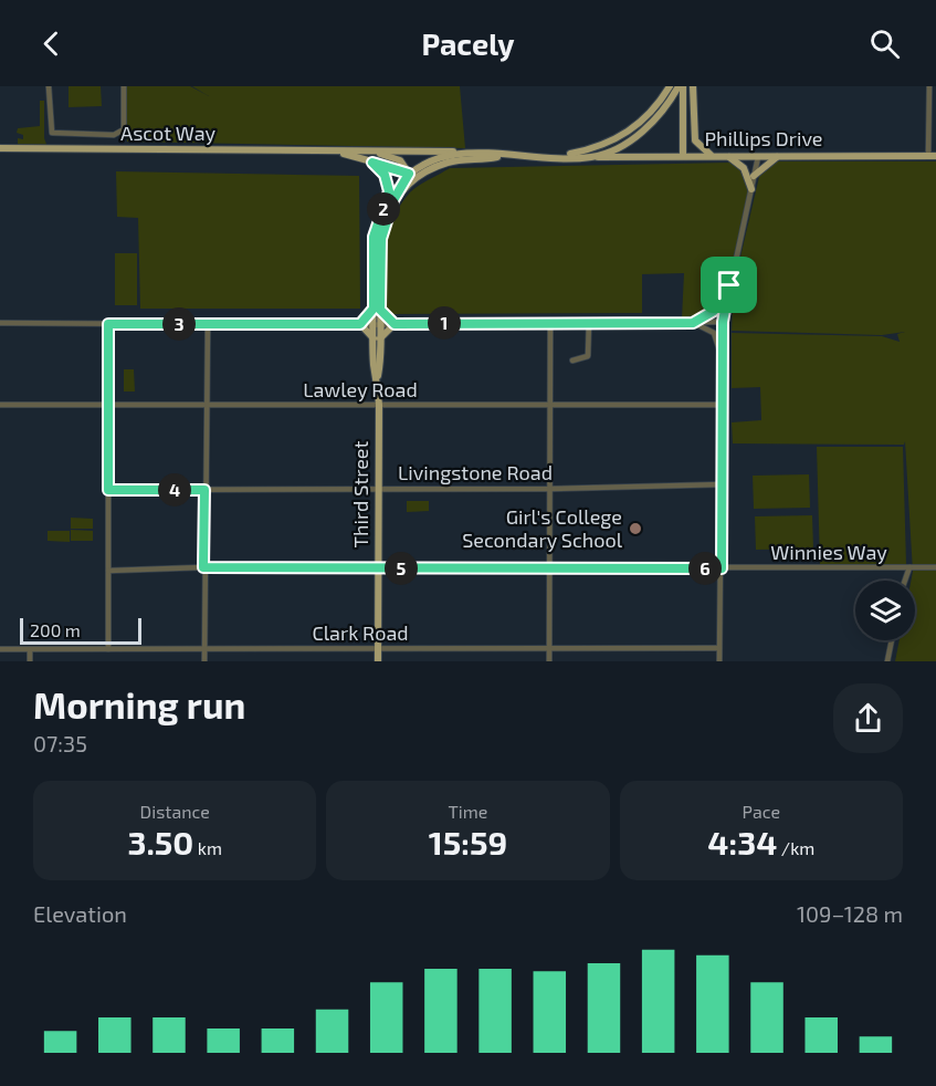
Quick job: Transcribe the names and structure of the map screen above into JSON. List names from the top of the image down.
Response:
{
  "streets": {
    "main road": ["Ascot Way", "Phillips Drive", "Third Street"],
    "street": [
      "Lawley Road",
      "Livingstone Road",
      "Winnies Way",
      "Clark Road"
    ]
  },
  "crossings": [
    ["Lawley Road", "Third Street"],
    ["Livingstone Road", "Third Street"],
    ["Third Street", "Winnies Way"],
    ["Third Street", "Clark Road"]
  ],
  "places": ["Girl's College Secondary School"],
  "scale_bar": "200 m",
  "page": {
    "header": "Pacely",
    "pins": [
      "2",
      "1",
      "3",
      "4",
      "5",
      "6"
    ],
    "scale": "200 m",
    "heading": ["Morning run", "07:35"],
    "stats": [
      ["Distance", "3.50 km"],
      ["Time", "15:59"],
      ["Pace", "4:34 /km"]
    ],
    "chart": ["Elevation", "109–128 m"]
  }
}
